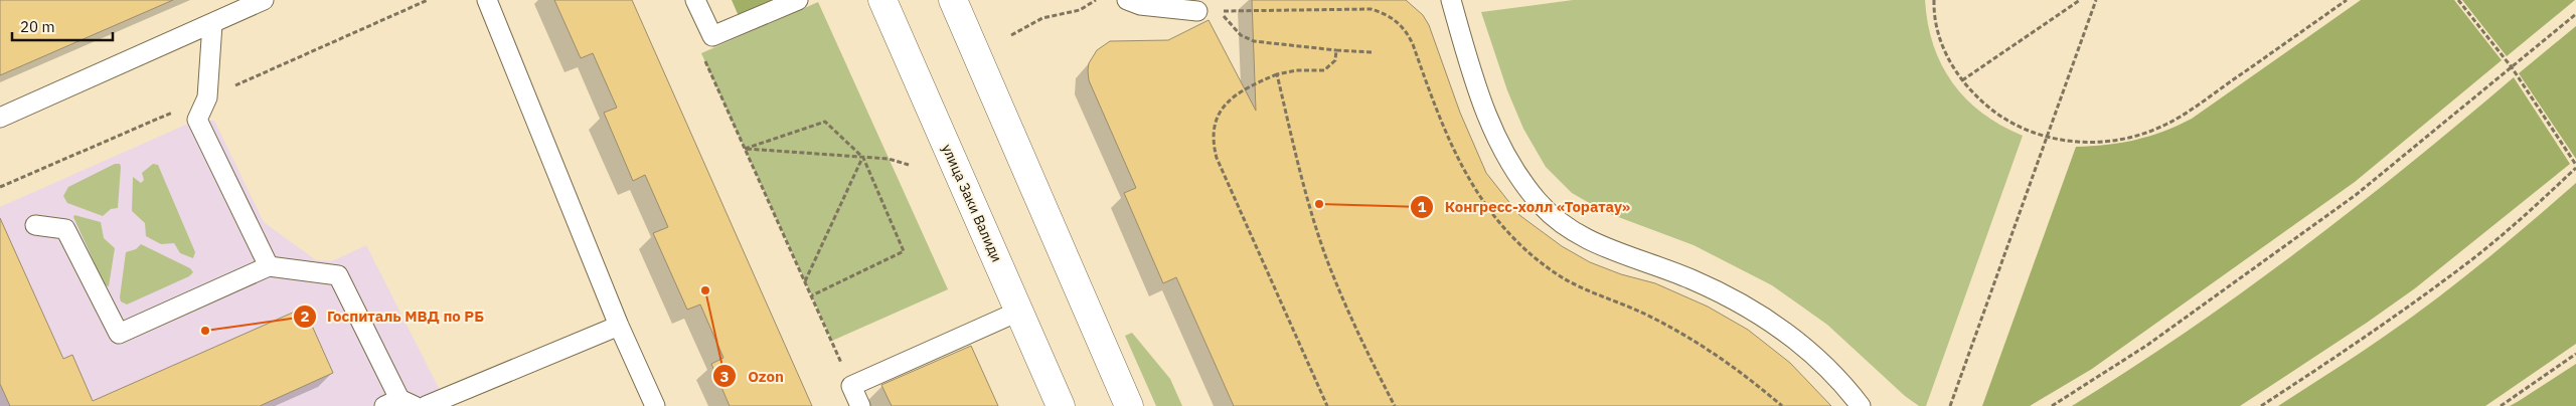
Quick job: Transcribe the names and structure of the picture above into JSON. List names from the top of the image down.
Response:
{
  "streets": {
    "main road": ["улица Заки Валиди"]
  },
  "places": ["Конгресс-холл «Торатау»", "Ozon", "Госпиталь МВД по РБ"],
  "scale_bar": "20 m"
}
